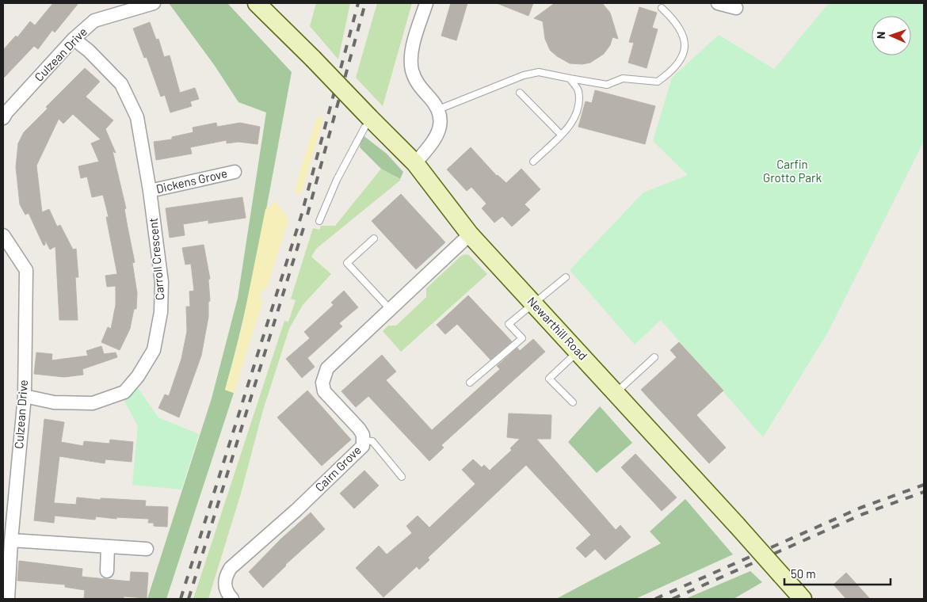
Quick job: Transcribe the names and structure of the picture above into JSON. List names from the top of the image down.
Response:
{
  "streets": {
    "main road": ["Newarthill Road"],
    "street": [
      "Culzean Drive",
      "Dickens Grove",
      "Carroll Crescent",
      "Cairn Grove"
    ]
  },
  "crossings": [
    ["Culzean Drive", "Carroll Crescent"],
    ["Dickens Grove", "Carroll Crescent"],
    ["Newarthill Road", "Cairn Grove"]
  ],
  "parks": ["Carfin Grotto Park"],
  "scale_bar": "50 m",
  "north": "left"
}
